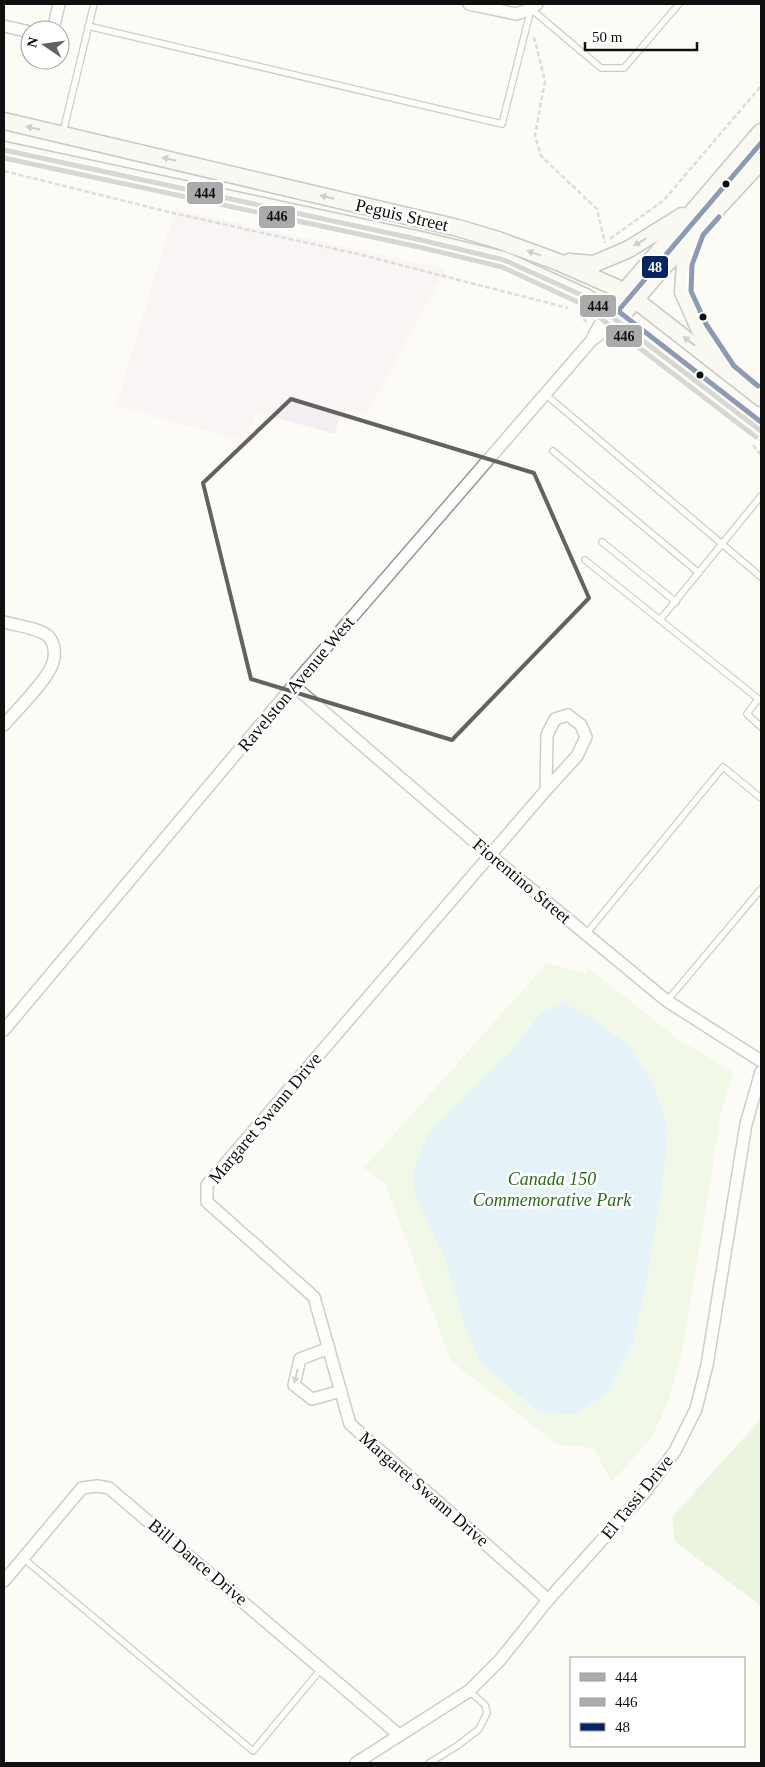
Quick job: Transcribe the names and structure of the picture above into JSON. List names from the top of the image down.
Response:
{
  "streets": {
    "street": [
      "Peguis Street",
      "Ravelston Avenue West",
      "Fiorentino Street",
      "Margaret Swann Drive",
      "El Tassi Drive",
      "Bill Dance Drive"
    ]
  },
  "crossings": [
    ["Peguis Street", "Ravelston Avenue West"],
    ["Ravelston Avenue West", "Fiorentino Street"],
    ["Fiorentino Street", "Margaret Swann Drive"],
    ["Margaret Swann Drive", "El Tassi Drive"],
    ["El Tassi Drive", "Bill Dance Drive"]
  ],
  "parks": ["Canada 150 Commemorative Park"],
  "lines": ["transit line 48", "transit line 444", "transit line 446"],
  "legend": ["444", "446", "48"],
  "scale_bar": "50 m",
  "north": "left"
}
